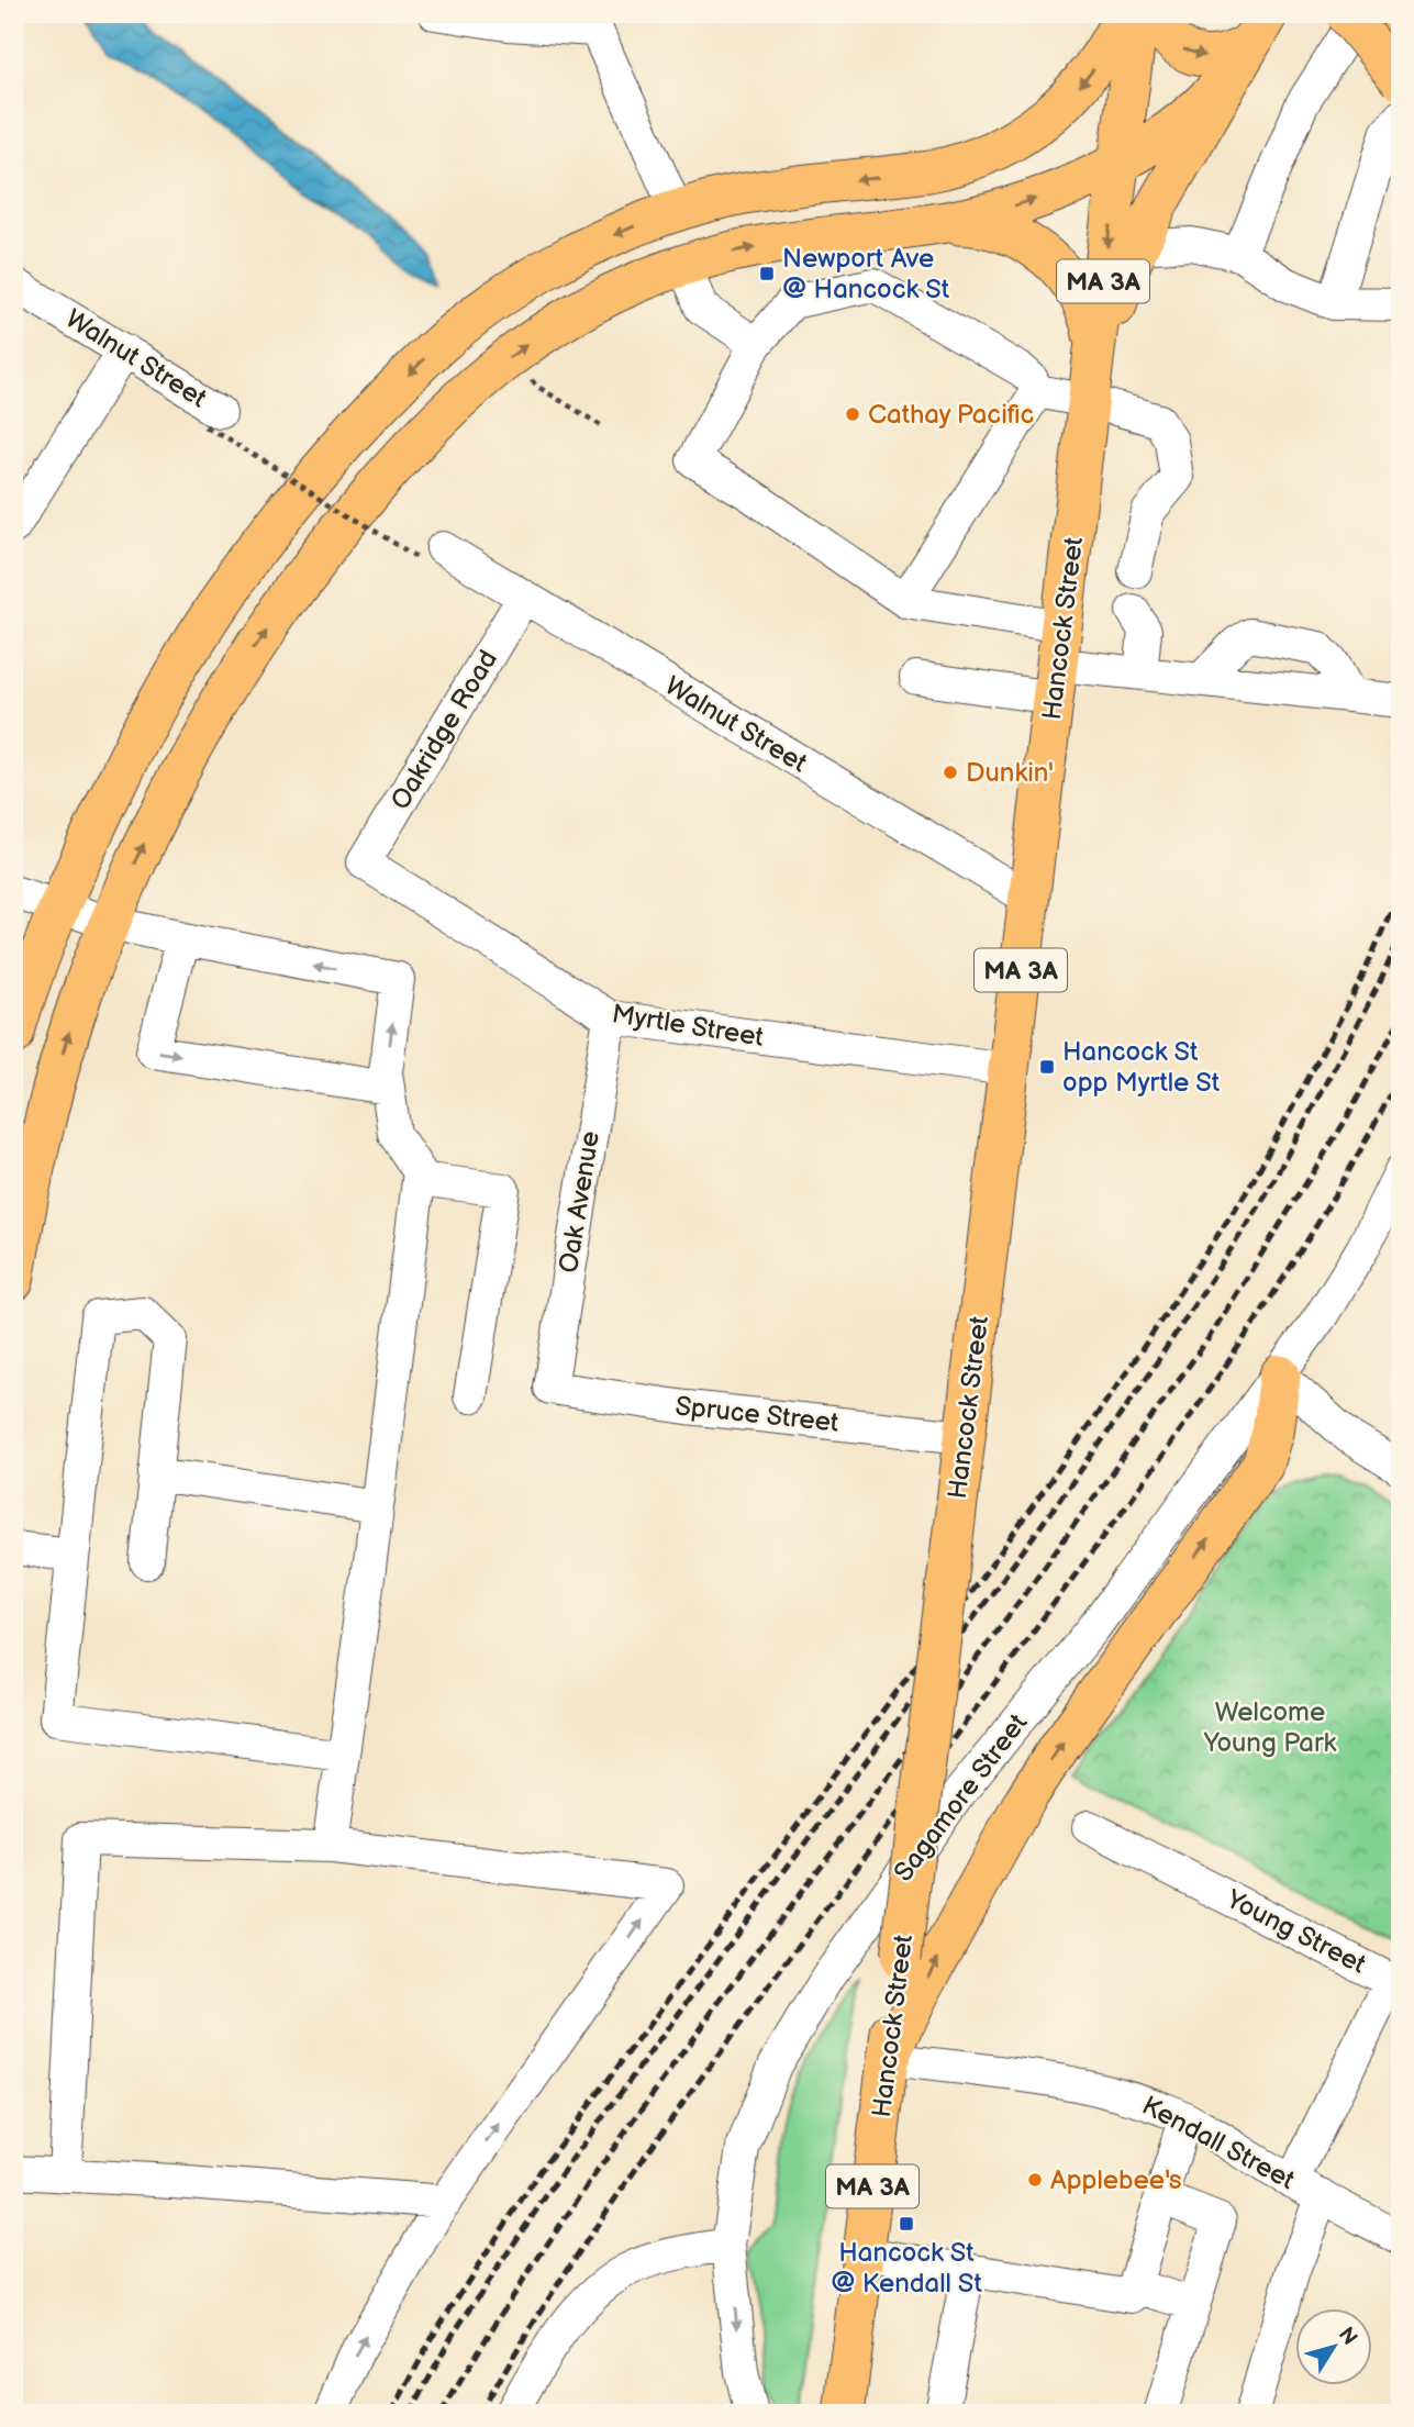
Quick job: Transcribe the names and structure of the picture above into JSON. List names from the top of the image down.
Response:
{
  "streets": {
    "main road": ["MA 3A", "Hancock Street"],
    "street": [
      "Walnut Street",
      "Oakridge Road",
      "Myrtle Street",
      "Oak Avenue",
      "Spruce Street",
      "Sagamore Street",
      "Young Street",
      "Kendall Street"
    ]
  },
  "crossings": [
    ["Walnut Street", "Hancock Street"],
    ["Walnut Street", "Oakridge Road"],
    ["Hancock Street", "Myrtle Street"],
    ["Hancock Street", "Spruce Street"],
    ["Hancock Street", "Kendall Street"],
    ["Oakridge Road", "Myrtle Street"],
    ["Myrtle Street", "Oak Avenue"],
    ["Oak Avenue", "Spruce Street"]
  ],
  "parks": ["Welcome Young Park"],
  "places": {
    "transit": ["Newport Ave @ Hancock St", "Hancock St opp Myrtle St", "Hancock St @ Kendall St"],
    "other": ["Cathay Pacific", "Dunkin'", "Applebee's"]
  },
  "north": "top right"
}
